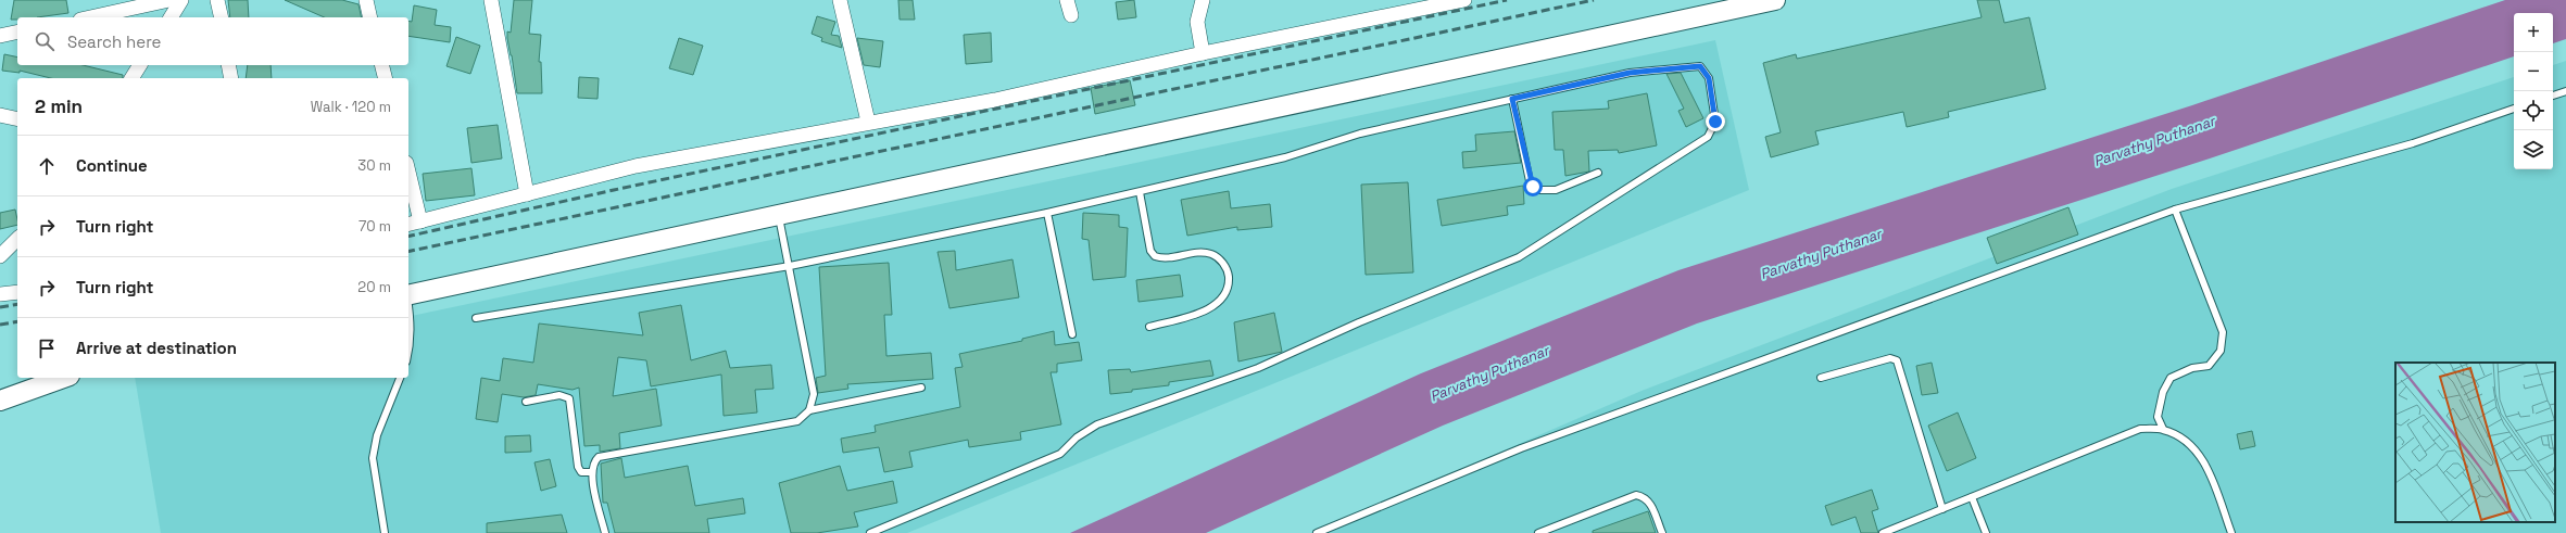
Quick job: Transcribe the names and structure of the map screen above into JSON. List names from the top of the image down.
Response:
{
  "water": ["Parvathy Puthanar"],
  "page": {
    "map_buttons": ["+", "−"],
    "search": "Search here",
    "heading": ["2 min", "Walk · 120 m"],
    "list": [
      ["Continue", "30 m"],
      ["Turn right", "70 m"],
      ["Turn right", "20 m"],
      "Arrive at destination"
    ]
  }
}
